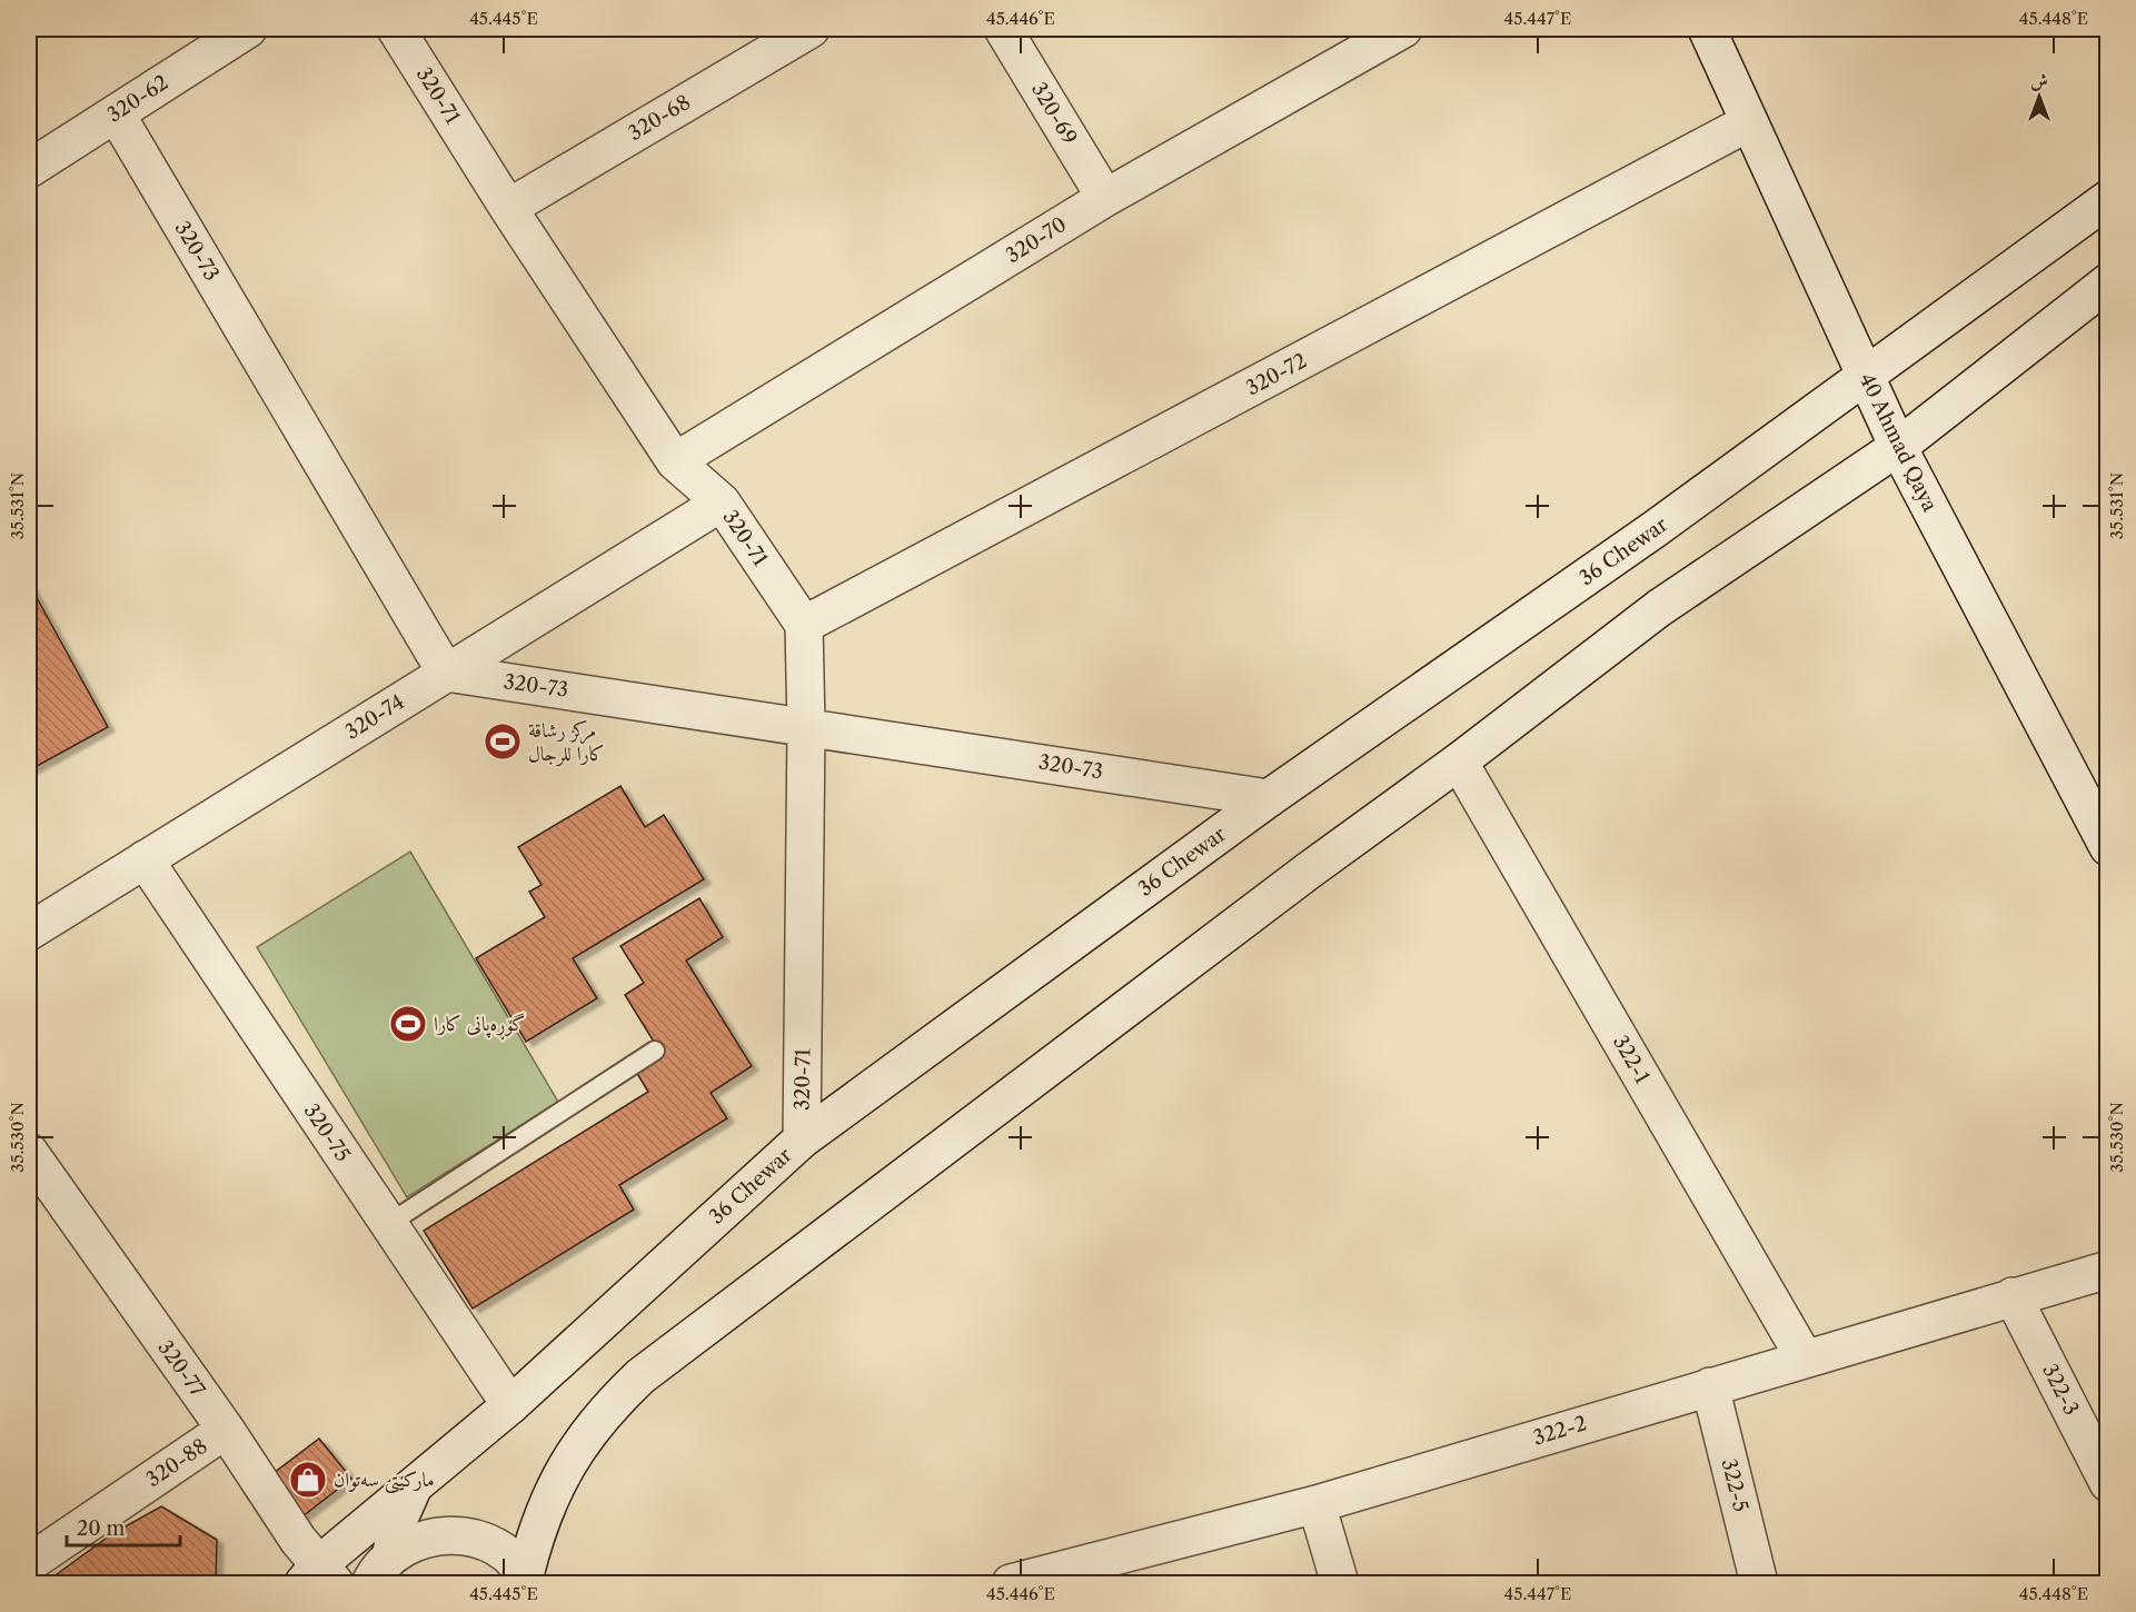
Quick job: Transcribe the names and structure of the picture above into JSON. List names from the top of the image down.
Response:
{
  "streets": {
    "street": [
      "320-71",
      "320-62",
      "320-69",
      "320-68",
      "320-70",
      "320-73",
      "320-72",
      "40 Ahmad Qaya",
      "36 Chewar",
      "320-74",
      "322-1",
      "320-75",
      "320-77",
      "322-3",
      "322-2",
      "320-88",
      "322-5"
    ]
  },
  "crossings": [
    ["320-71", "320-68"],
    ["320-71", "320-70"],
    ["320-71", "320-73"],
    ["320-71", "320-72"],
    ["320-71", "36 Chewar"],
    ["320-71", "320-74"],
    ["320-62", "320-73"],
    ["320-69", "320-70"],
    ["320-73", "36 Chewar"],
    ["320-73", "320-74"],
    ["320-72", "40 Ahmad Qaya"],
    ["40 Ahmad Qaya", "36 Chewar"],
    ["36 Chewar", "320-75"],
    ["36 Chewar", "320-77"],
    ["320-74", "320-75"],
    ["322-1", "322-2"],
    ["320-77", "320-88"],
    ["322-3", "322-2"],
    ["322-2", "322-5"]
  ],
  "places": {
    "sports": ["مركز رشاقة كارا للرجال", "گۆڕەپانی کارا"],
    "shop": ["مارکێتی سەتوان"]
  },
  "scale_bar": "20 m",
  "north": "top",
  "coordinates": [
    "45.445°E",
    "45.446°E",
    "45.447°E",
    "45.448°E",
    "35.531°N",
    "35.530°N"
  ]
}
